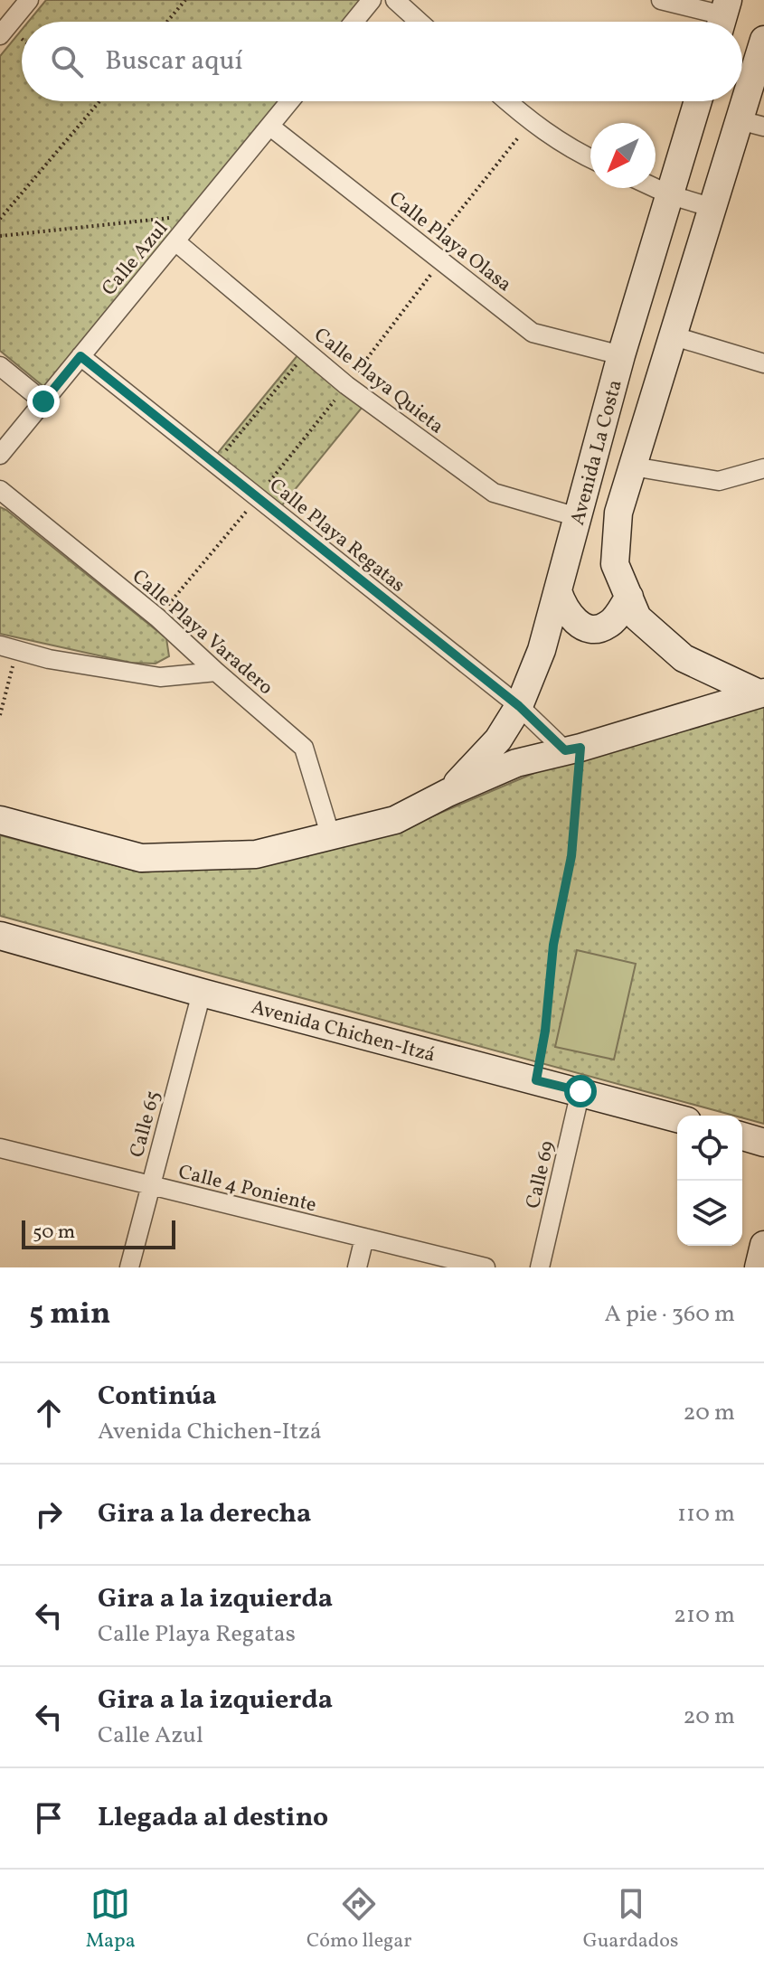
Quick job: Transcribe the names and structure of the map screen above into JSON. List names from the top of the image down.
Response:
{
  "streets": {
    "main road": ["Avenida La Costa", "Avenida Chichen-Itzá"],
    "street": [
      "Calle Playa Olasa",
      "Calle Azul",
      "Calle Playa Quieta",
      "Calle Playa Regatas",
      "Calle Playa Varadero",
      "Calle 65",
      "Calle 69",
      "Calle 4 Poniente"
    ]
  },
  "crossings": [
    ["Calle Playa Olasa", "Calle Azul"],
    ["Calle Playa Olasa", "Avenida La Costa"],
    ["Calle Azul", "Calle Playa Quieta"],
    ["Calle Azul", "Calle Playa Regatas"],
    ["Calle Playa Quieta", "Avenida La Costa"],
    ["Avenida La Costa", "Calle Playa Regatas"],
    ["Avenida Chichen-Itzá", "Calle 65"],
    ["Avenida Chichen-Itzá", "Calle 69"],
    ["Calle 65", "Calle 4 Poniente"]
  ],
  "scale_bar": "50 m",
  "north": "bottom left",
  "page": {
    "search": "Buscar aquí",
    "scale": "50 m",
    "heading": ["5 min", "A pie · 360 m"],
    "list": [
      ["Continúa", "Avenida Chichen-Itzá", "20 m"],
      ["Gira a la derecha", "110 m"],
      ["Gira a la izquierda", "Calle Playa Regatas", "210 m"],
      ["Gira a la izquierda", "Calle Azul", "20 m"],
      "Llegada al destino"
    ],
    "nav": ["Mapa", "Cómo llegar", "Guardados"]
  }
}
